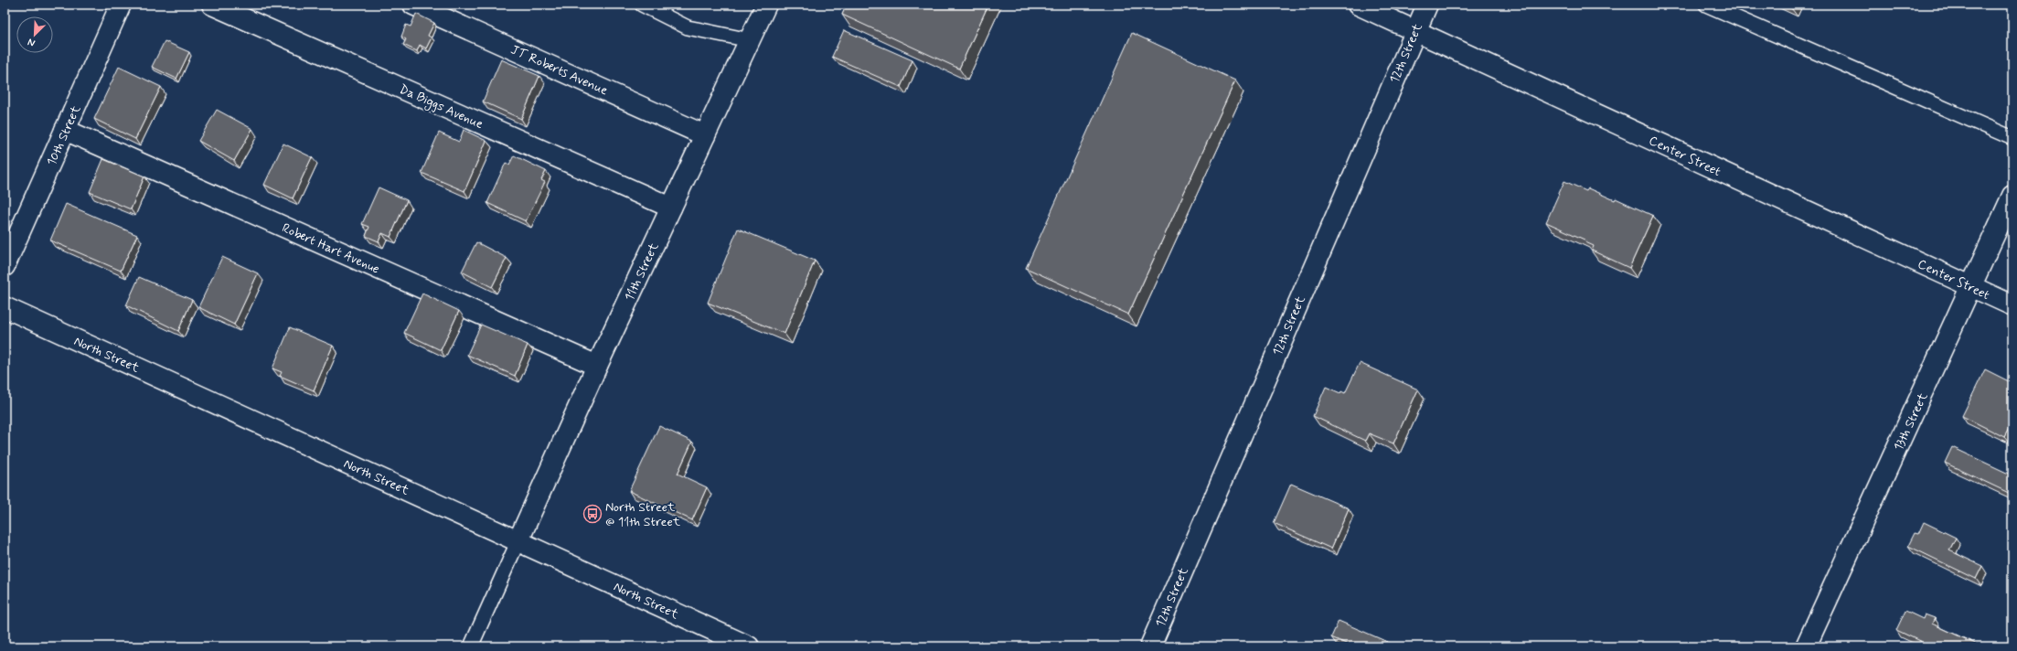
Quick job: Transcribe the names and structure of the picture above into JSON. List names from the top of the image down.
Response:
{
  "streets": {
    "street": [
      "12th Street",
      "JT Roberts Avenue",
      "Da Biggs Avenue",
      "10th Street",
      "Center Street",
      "Robert Hart Avenue",
      "11th Street",
      "North Street",
      "13th Street"
    ]
  },
  "crossings": [
    ["12th Street", "Center Street"],
    ["JT Roberts Avenue", "11th Street"],
    ["Da Biggs Avenue", "11th Street"],
    ["10th Street", "Robert Hart Avenue"],
    ["Center Street", "13th Street"],
    ["Robert Hart Avenue", "11th Street"],
    ["11th Street", "North Street"]
  ],
  "places": {
    "bus stop": ["North Street @ 11th Street"]
  },
  "north": "bottom left"
}
